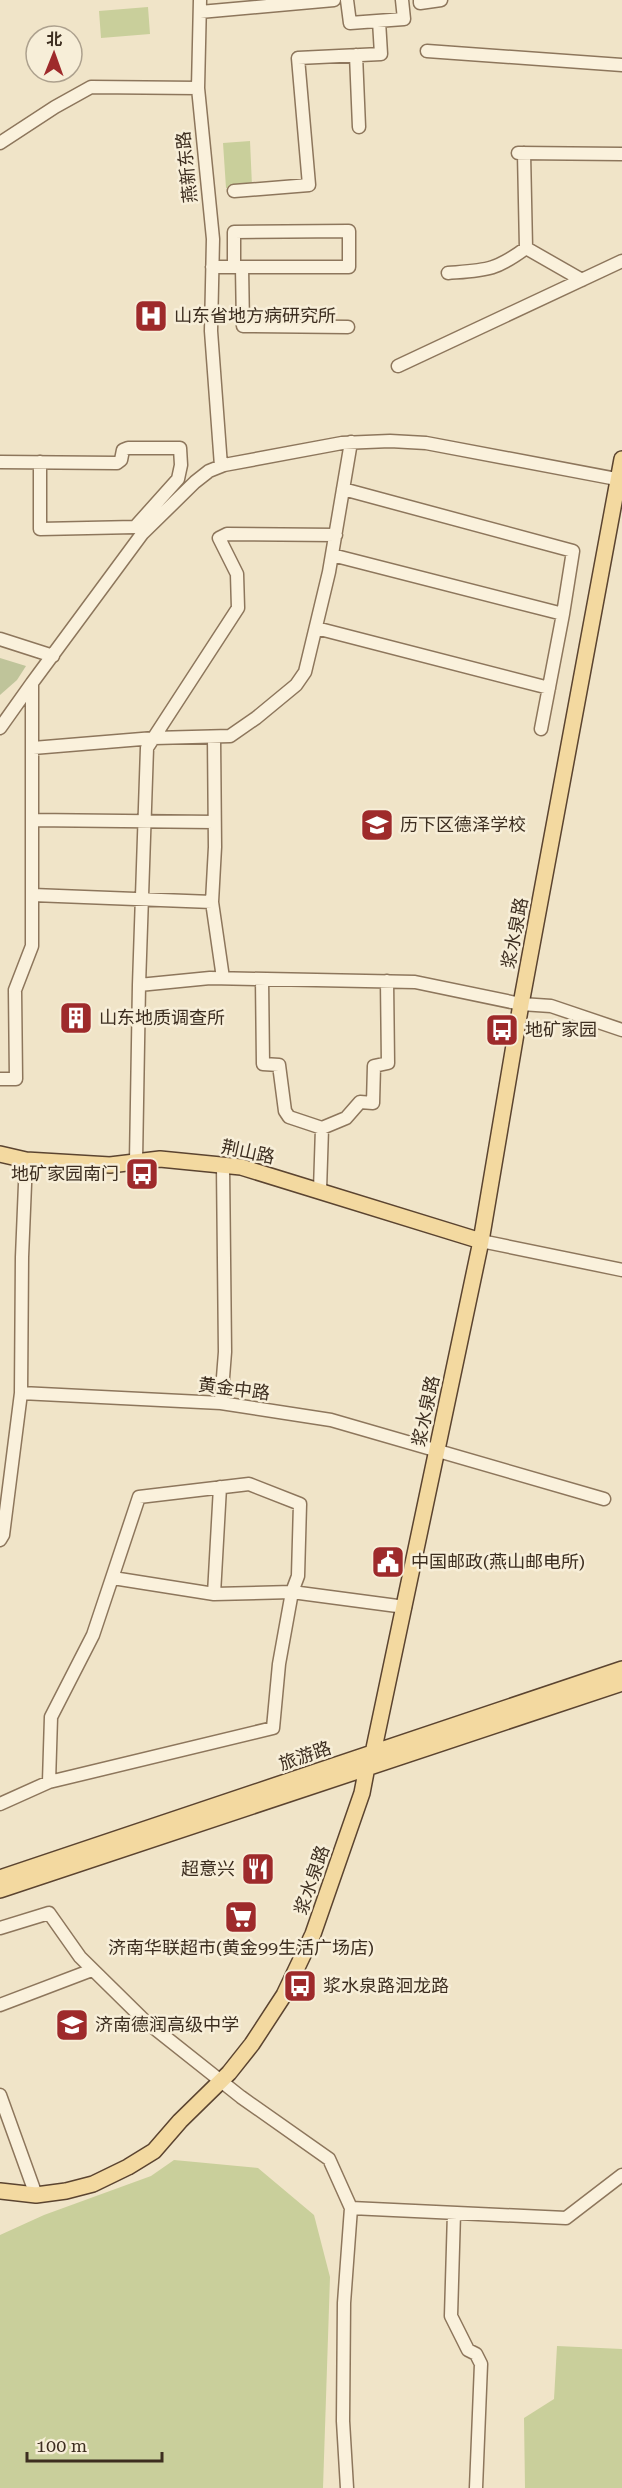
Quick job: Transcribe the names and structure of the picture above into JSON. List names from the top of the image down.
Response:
{
  "streets": {
    "main road": ["浆水泉路", "荆山路", "旅游路"],
    "street": ["燕新东路", "黄金中路"]
  },
  "crossings": [
    ["浆水泉路", "荆山路"],
    ["浆水泉路", "黄金中路"],
    ["浆水泉路", "旅游路"]
  ],
  "places": {
    "hospital": ["山东省地方病研究所"],
    "school or university": ["历下区德泽学校", "济南德润高级中学"],
    "building": ["山东地质调查所"],
    "bus stop": ["地矿家园", "地矿家园南门", "浆水泉路洄龙路"],
    "public building": ["中国邮政(燕山邮电所)"],
    "restaurant": ["超意兴"],
    "supermarket": ["济南华联超市(黄金99生活广场店)"]
  },
  "scale_bar": "100 m",
  "north": "top"
}
